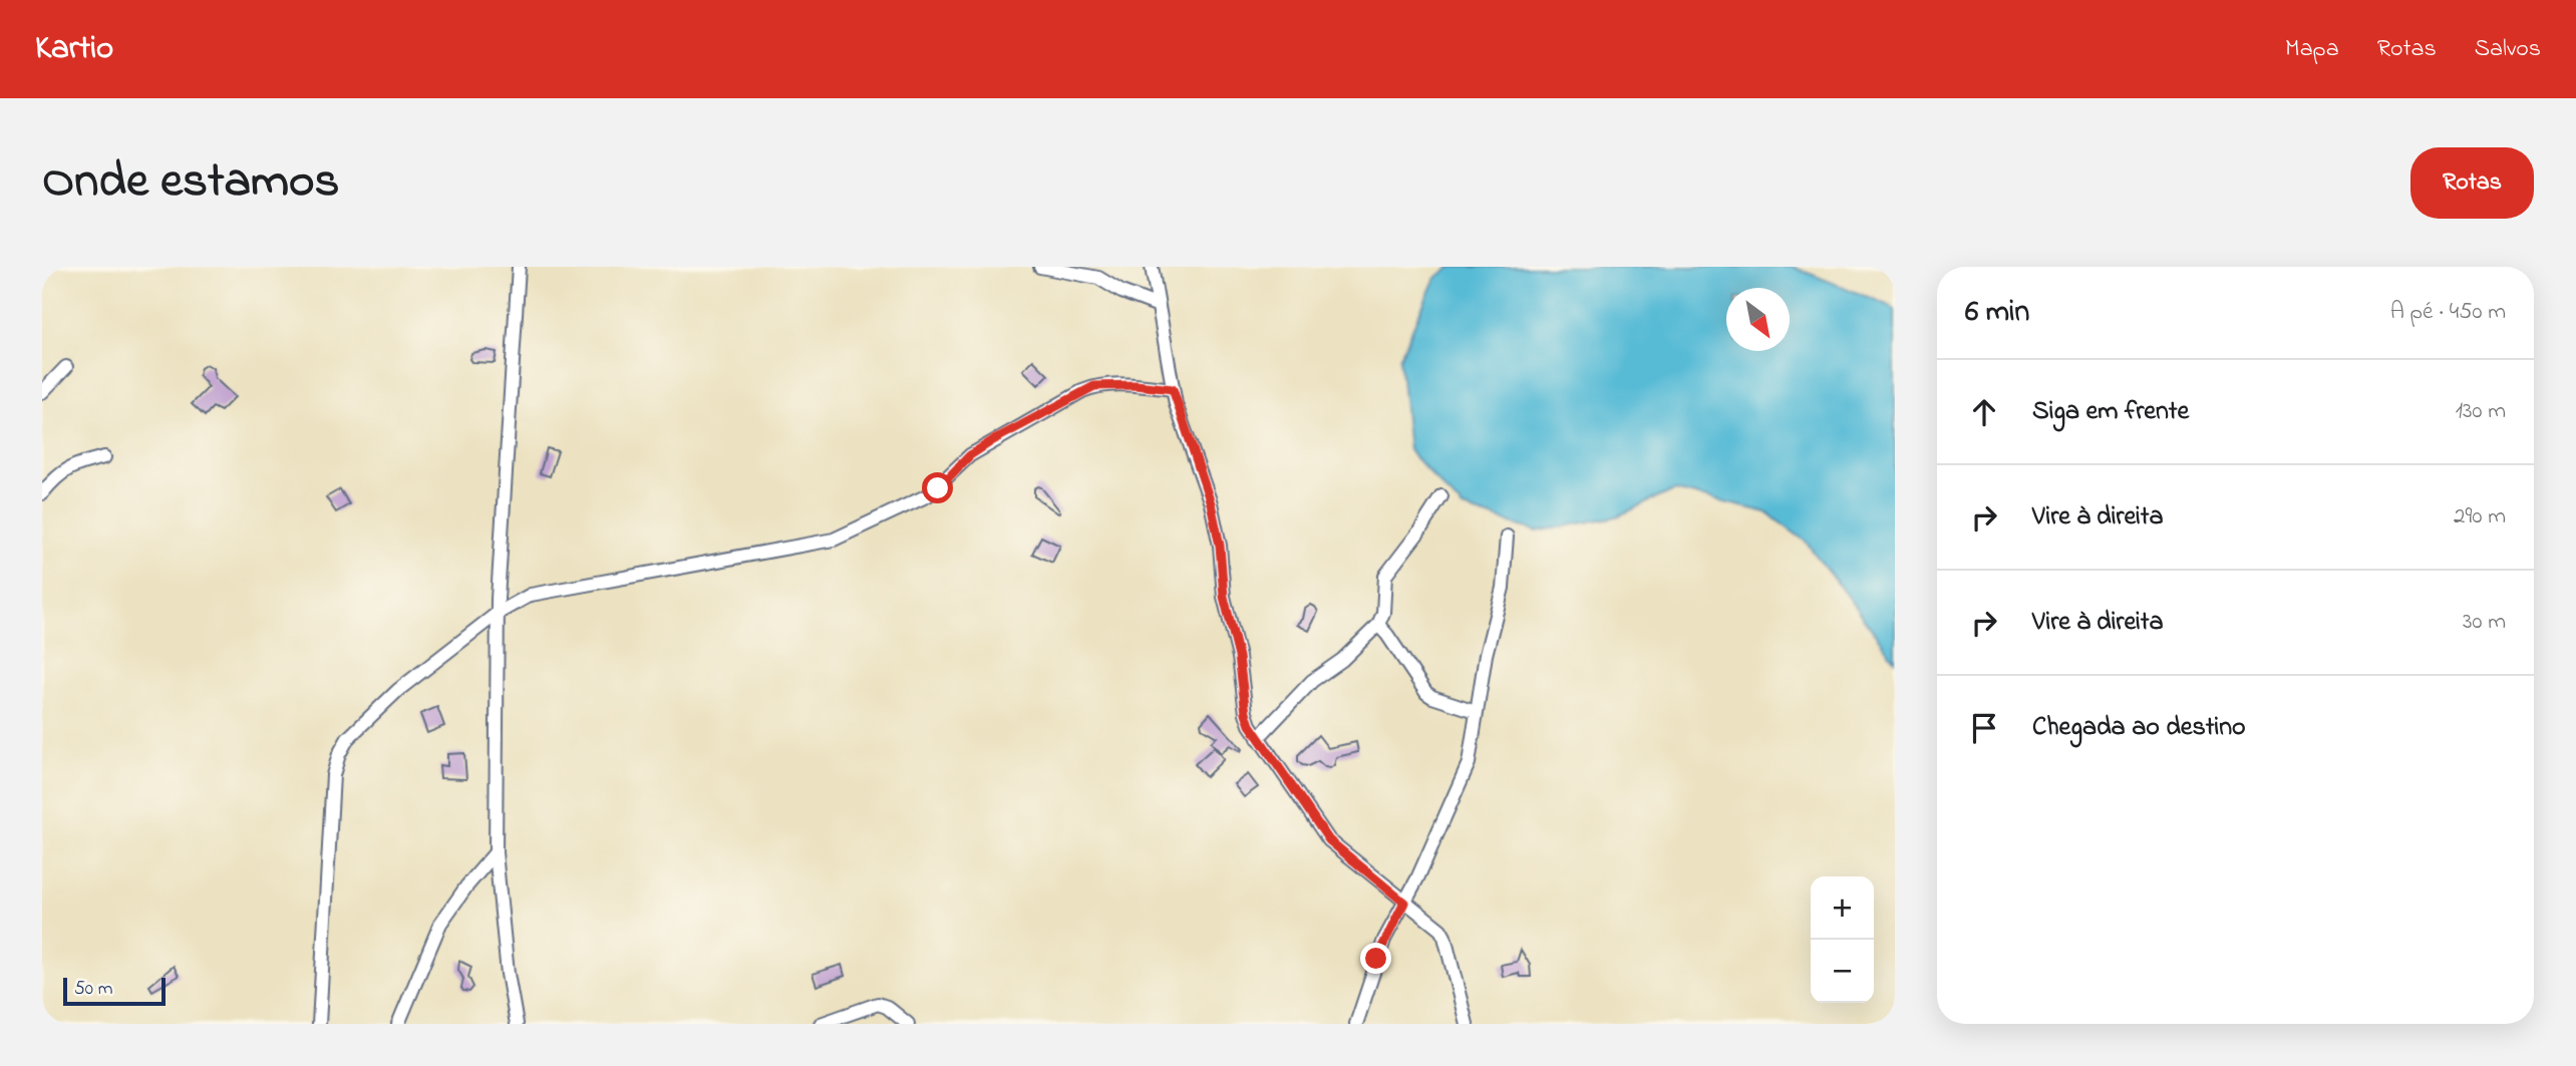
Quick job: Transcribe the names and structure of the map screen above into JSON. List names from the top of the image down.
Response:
{
  "scale_bar": "50 m",
  "north": "bottom right",
  "page": {
    "header": "Kartio",
    "nav": ["Mapa", "Rotas", "Salvos"],
    "title": "Onde estamos",
    "buttons": "Rotas",
    "heading": ["6 min", "A pé · 450 m"],
    "list": [
      ["Siga em frente", "130 m"],
      ["Vire à direita", "290 m"],
      ["Vire à direita", "30 m"],
      "Chegada ao destino"
    ],
    "map_buttons": ["+", "−"],
    "scale": "50 m"
  }
}
